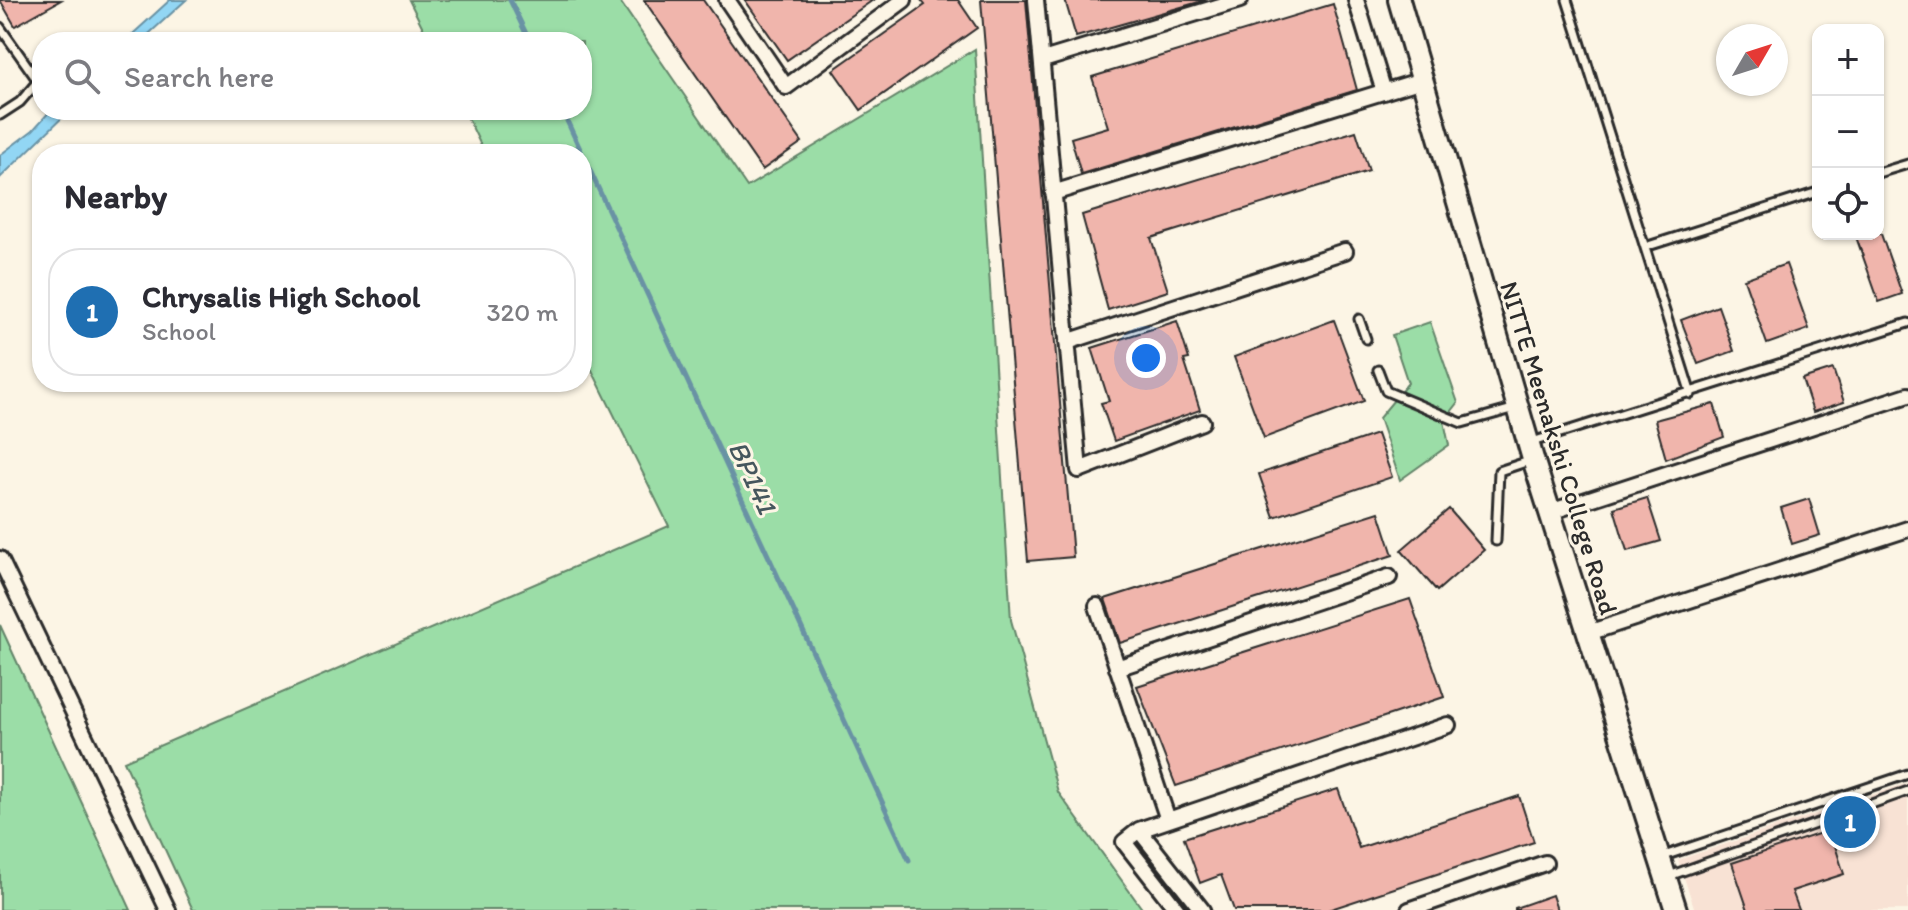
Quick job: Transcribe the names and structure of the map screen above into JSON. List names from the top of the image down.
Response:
{
  "streets": {
    "street": ["NITTE Meenakshi College Road"]
  },
  "water": ["BP141"],
  "north": "top right",
  "page": {
    "map_buttons": ["+", "−"],
    "search": "Search here",
    "heading": "Nearby",
    "list": [
      {
        "mark": "1",
        "name": "Chrysalis High School",
        "note": "School",
        "value": "320 m"
      }
    ],
    "pins": "1"
  }
}
